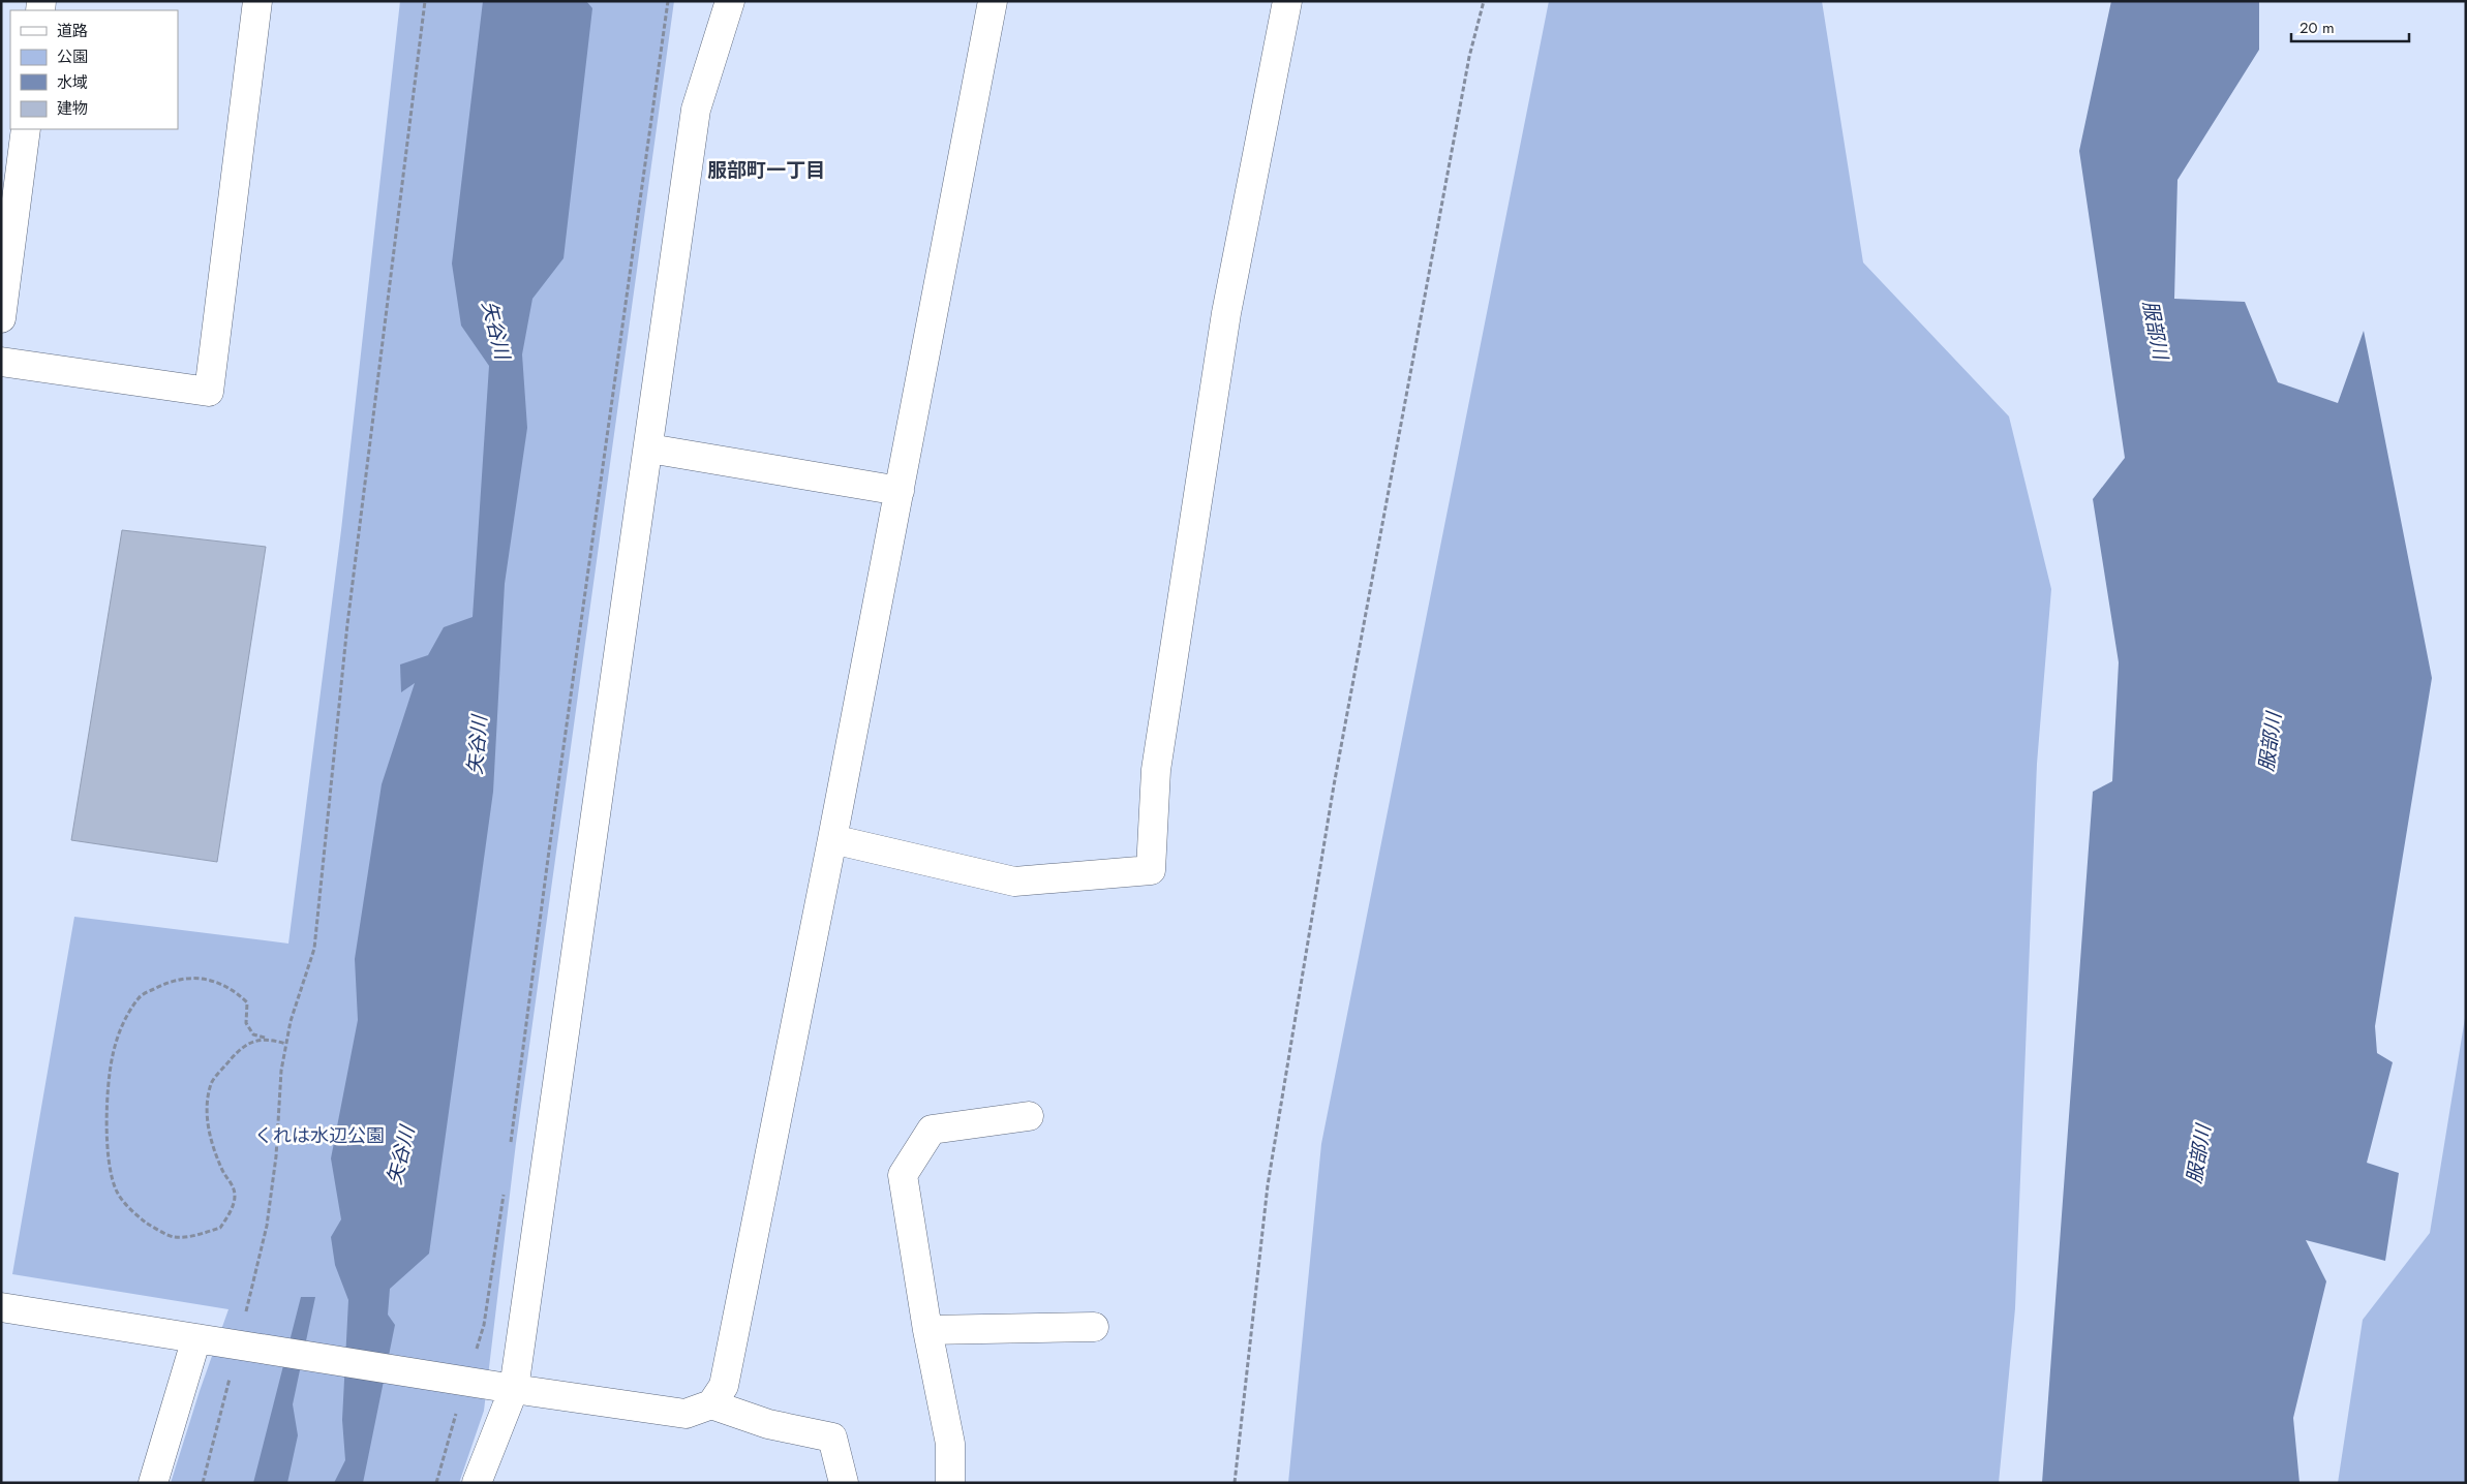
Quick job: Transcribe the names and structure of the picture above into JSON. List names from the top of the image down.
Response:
{
  "districts": ["服部町一丁目"],
  "water": ["矢谷川", "服部川"],
  "parks": ["くれは水辺公園"],
  "legend": [
    "道路",
    "公園",
    "水域",
    "建物"
  ],
  "scale_bar": "20 m"
}
